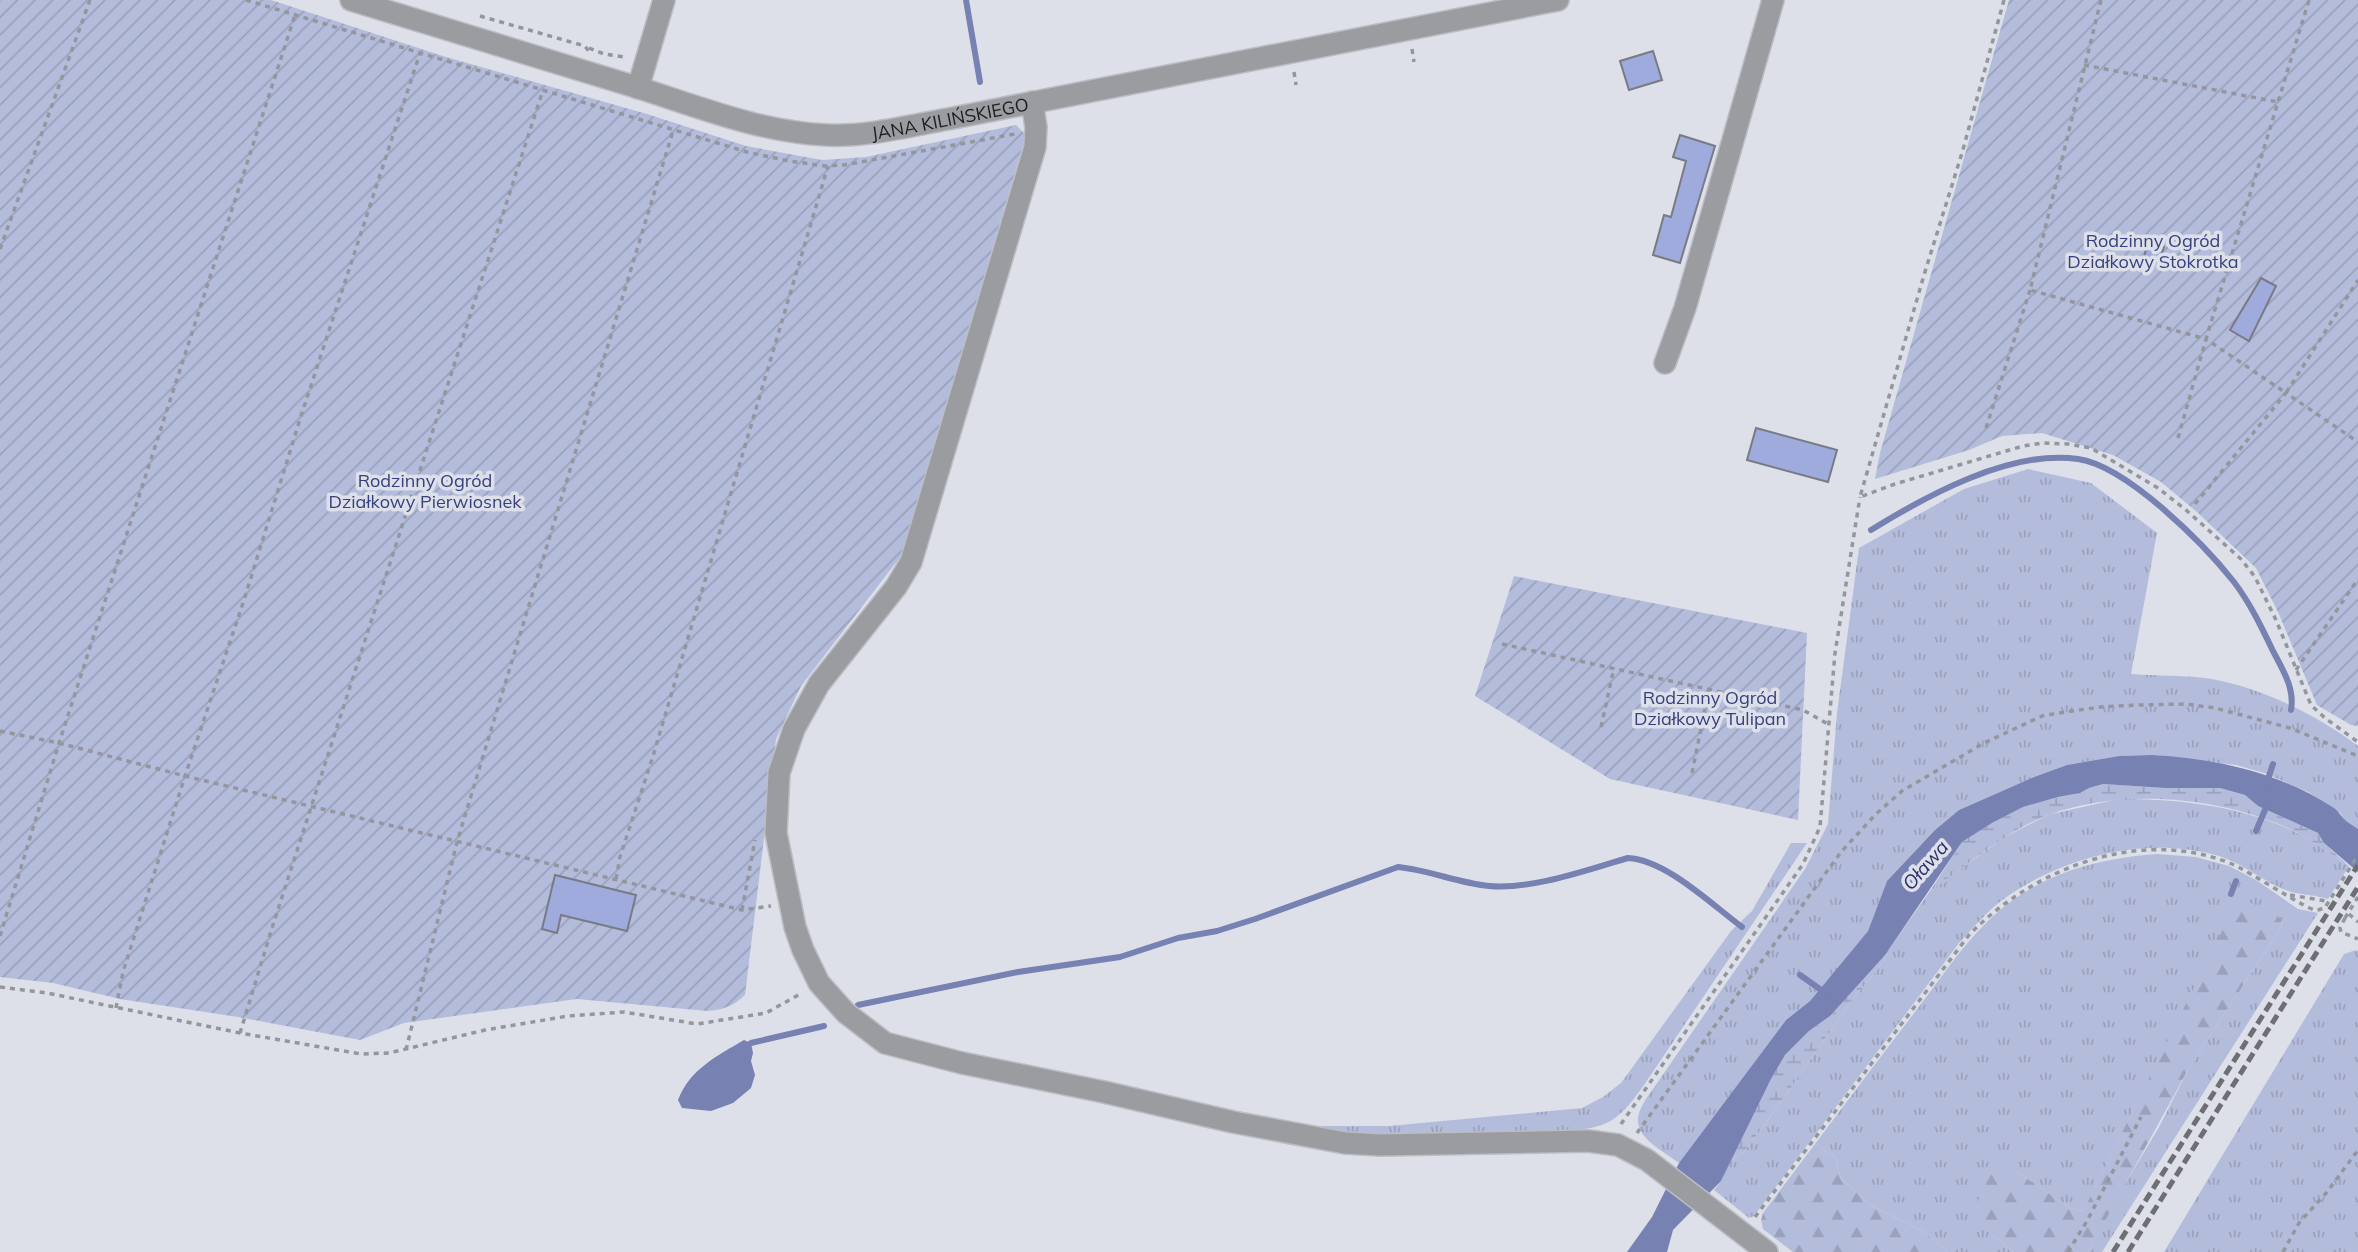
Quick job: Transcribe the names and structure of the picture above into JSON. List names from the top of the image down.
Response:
{
  "streets": {
    "street": ["JANA KILIŃSKIEGO"]
  },
  "water": ["Oława"],
  "parks": ["Rodzinny Ogród Działkowy Stokrotka", "Rodzinny Ogród Działkowy Pierwiosnek", "Rodzinny Ogród Działkowy Tulipan"]
}
